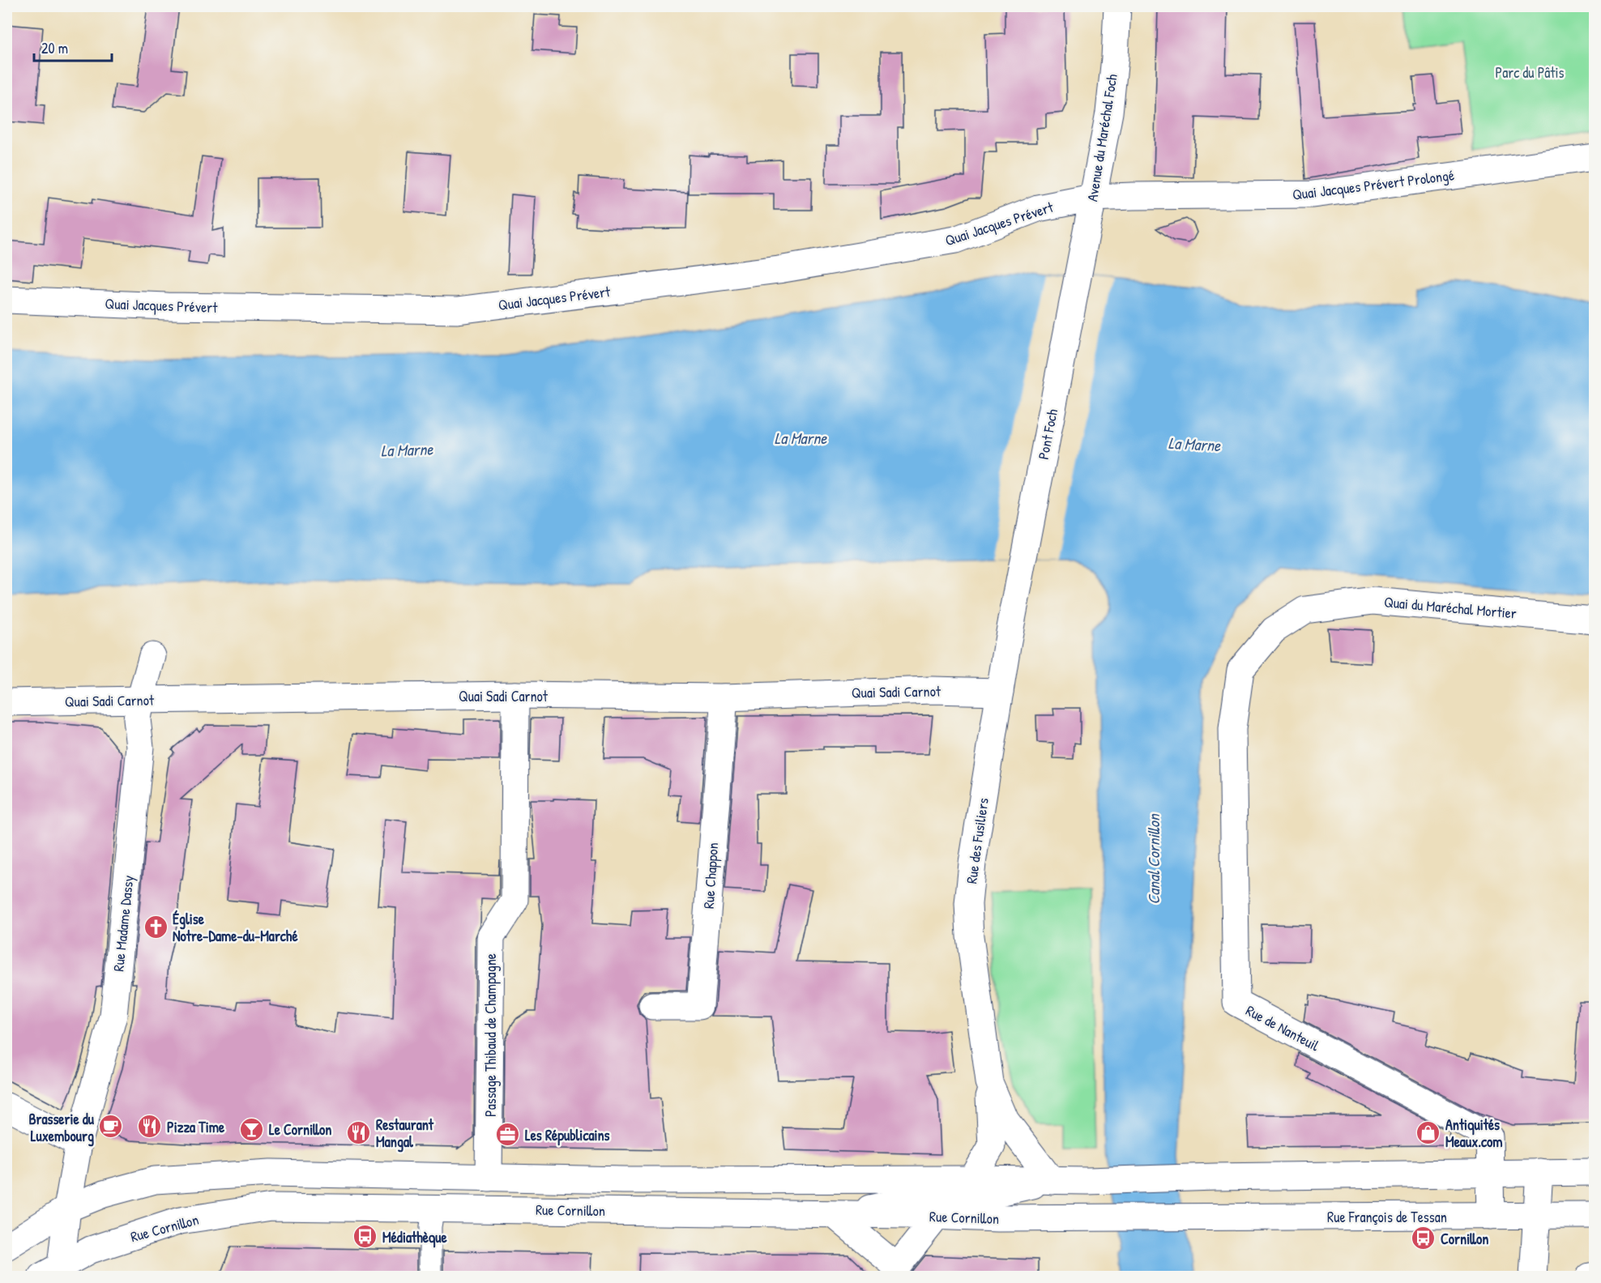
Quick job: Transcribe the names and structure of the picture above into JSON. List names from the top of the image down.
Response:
{
  "streets": {
    "main road": [
      "Avenue du Maréchal Foch",
      "Quai Jacques Prévert Prolongé",
      "Quai Jacques Prévert",
      "Pont Foch",
      "Quai du Maréchal Mortier",
      "Quai Sadi Carnot",
      "Rue des Fusiliers",
      "Rue Chappon",
      "Rue Madame Dassy",
      "Rue de Nanteuil",
      "Passage Thibaud de Champagne",
      "Rue Cornillon",
      "Rue François de Tessan"
    ]
  },
  "crossings": [
    ["Avenue du Maréchal Foch", "Quai Jacques Prévert Prolongé"],
    ["Avenue du Maréchal Foch", "Quai Jacques Prévert"],
    ["Avenue du Maréchal Foch", "Pont Foch"],
    ["Quai Jacques Prévert Prolongé", "Quai Jacques Prévert"],
    ["Pont Foch", "Rue des Fusiliers"],
    ["Quai du Maréchal Mortier", "Rue de Nanteuil"],
    ["Quai Sadi Carnot", "Rue des Fusiliers"],
    ["Quai Sadi Carnot", "Rue Chappon"],
    ["Quai Sadi Carnot", "Rue Madame Dassy"],
    ["Quai Sadi Carnot", "Passage Thibaud de Champagne"],
    ["Rue Madame Dassy", "Rue Cornillon"],
    ["Rue Cornillon", "Rue François de Tessan"]
  ],
  "water": ["La Marne", "Canal Cornillon"],
  "parks": ["Parc du Pâtis"],
  "places": {
    "church": ["Église Notre-Dame-du-Marché"],
    "cafe": ["Brasserie du Luxembourg"],
    "restaurant": ["Pizza Time", "Restaurant Mangal"],
    "bar": ["Le Cornillon"],
    "shop": ["Antiquités Meaux.com"],
    "office": ["Les Républicains"],
    "bus stop": ["Médiathèque", "Cornillon"]
  },
  "scale_bar": "20 m"
}
